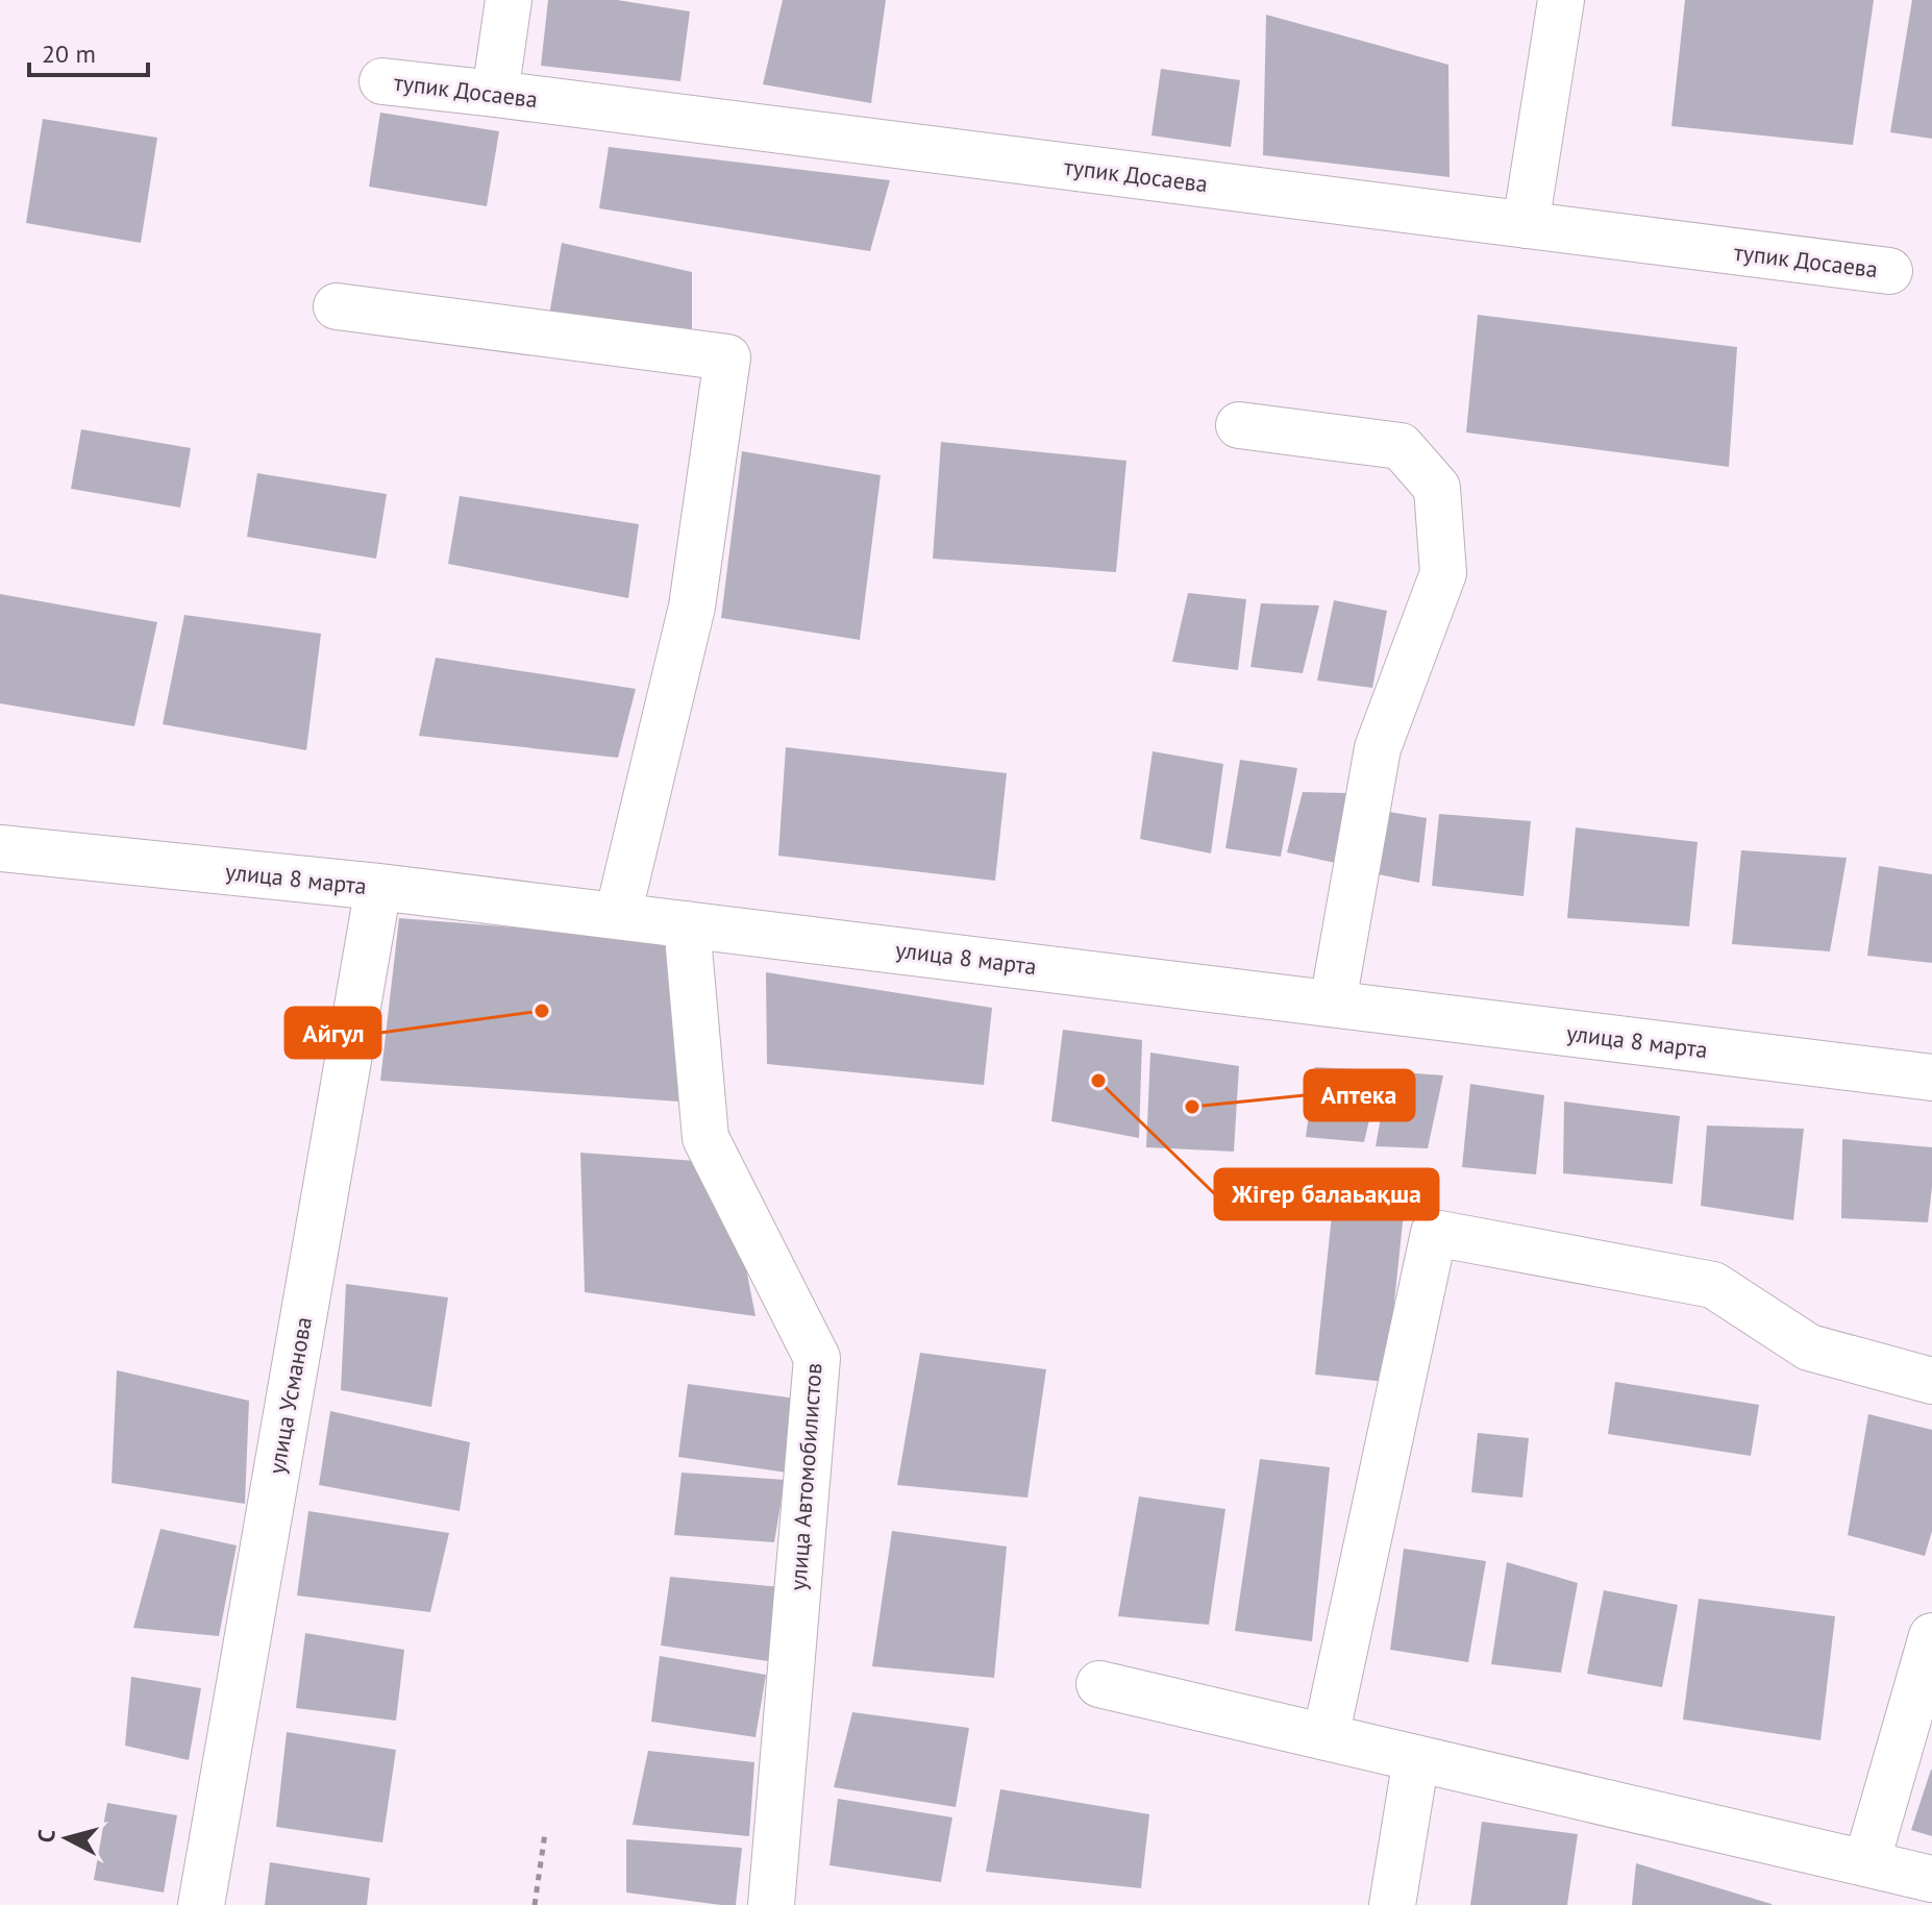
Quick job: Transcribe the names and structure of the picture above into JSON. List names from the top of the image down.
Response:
{
  "streets": {
    "street": [
      "тупик Досаева",
      "улица 8 марта",
      "улица Усманова",
      "улица Автомобилистов"
    ]
  },
  "crossings": [
    ["улица 8 марта", "улица Усманова"],
    ["улица 8 марта", "улица Автомобилистов"]
  ],
  "places": ["Айгул", "Жігер балаьақша", "Аптека"],
  "scale_bar": "20 m",
  "north": "left"
}
